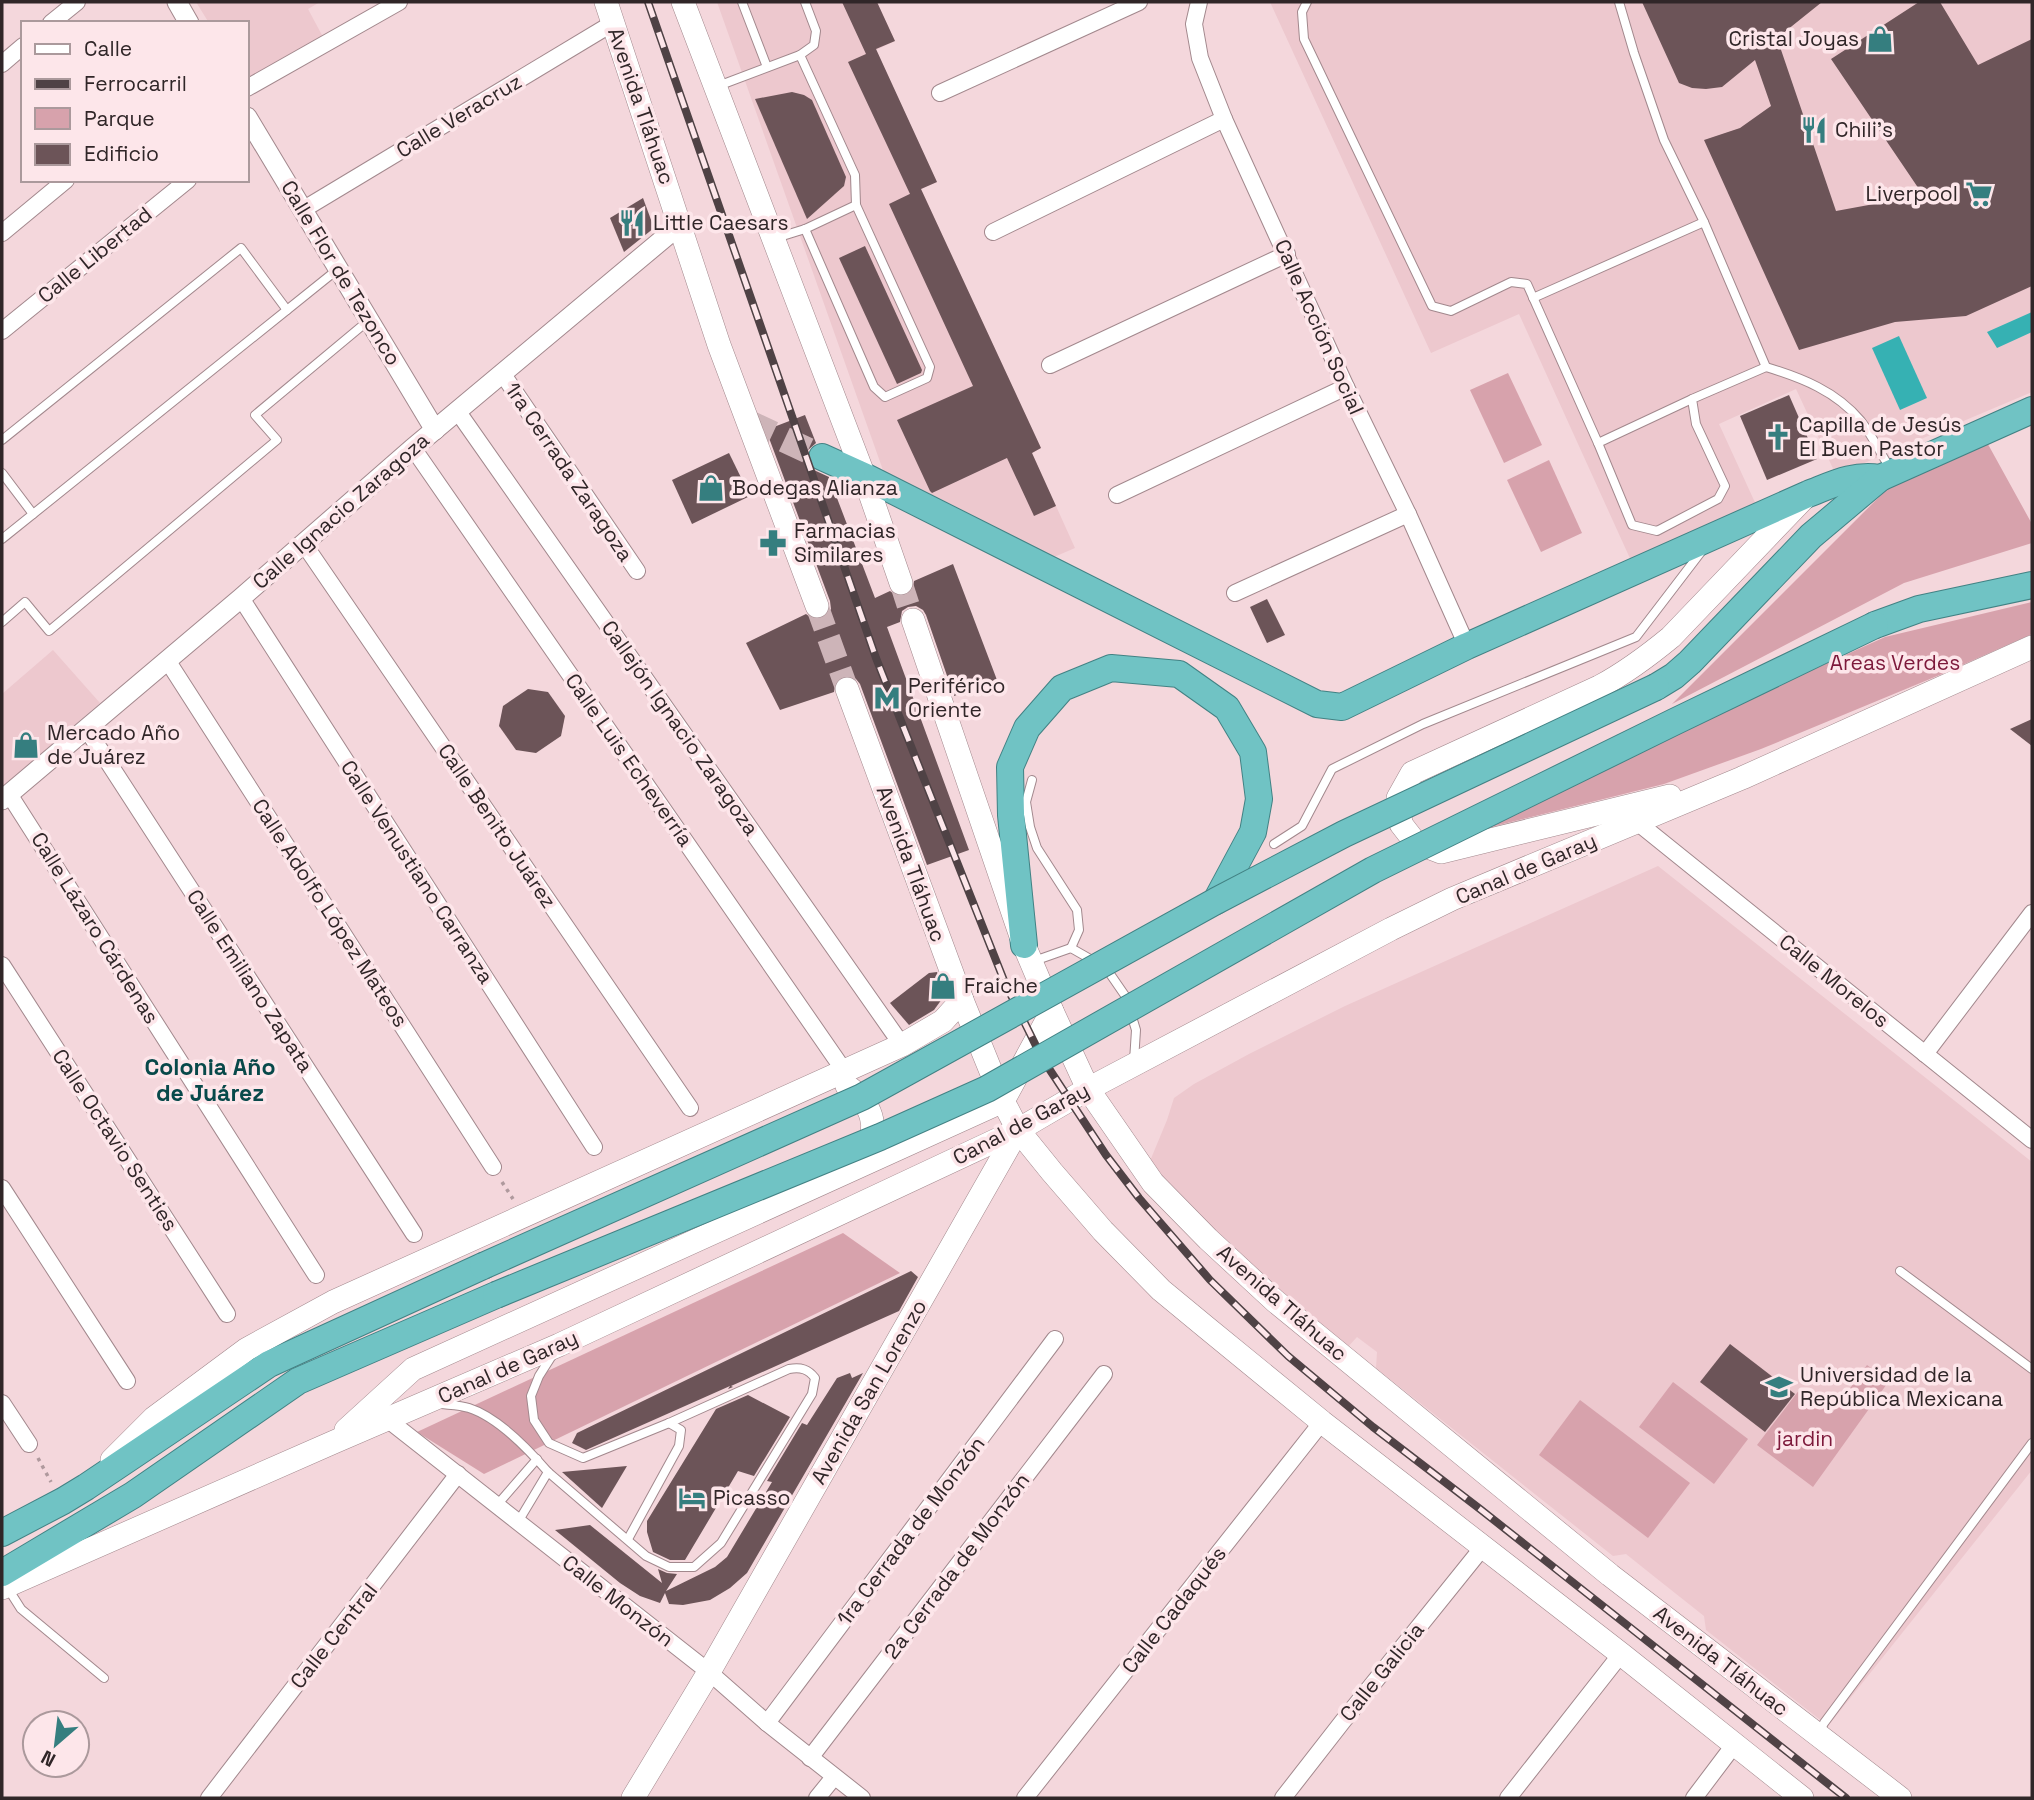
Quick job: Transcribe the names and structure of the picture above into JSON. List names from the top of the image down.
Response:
{
  "streets": {
    "main road": ["Avenida Tláhuac", "Canal de Garay", "Avenida San Lorenzo"],
    "street": [
      "Calle Veracruz",
      "Calle Libertad",
      "Calle Flor de Tezonco",
      "Calle Acción Social",
      "1ra Cerrada Zaragoza",
      "Calle Ignacio Zaragoza",
      "Callejón Ignacio Zaragoza",
      "Calle Luis Echeverría",
      "Calle Benito Juárez",
      "Calle Venustiano Carranza",
      "Calle Adolfo López Mateos",
      "Calle Lázaro Cárdenas",
      "Calle Emiliano Zapata",
      "Calle Morelos",
      "Calle Octavio Senties",
      "1ra Cerrada de Monzón",
      "2a Cerrada de Monzón",
      "Calle Monzón",
      "Calle Cadaqués",
      "Calle Central",
      "Calle Galicia"
    ]
  },
  "crossings": [
    ["Avenida Tláhuac", "Calle Veracruz"],
    ["Avenida Tláhuac", "Calle Ignacio Zaragoza"],
    ["Avenida Tláhuac", "Canal de Garay"],
    ["Avenida Tláhuac", "Avenida San Lorenzo"],
    ["Avenida Tláhuac", "Calle Cadaqués"],
    ["Avenida Tláhuac", "Calle Galicia"],
    ["Calle Veracruz", "Calle Flor de Tezonco"],
    ["Calle Flor de Tezonco", "Calle Ignacio Zaragoza"],
    ["1ra Cerrada Zaragoza", "Calle Ignacio Zaragoza"],
    ["Calle Ignacio Zaragoza", "Callejón Ignacio Zaragoza"],
    ["Calle Ignacio Zaragoza", "Calle Luis Echeverría"],
    ["Calle Ignacio Zaragoza", "Calle Benito Juárez"],
    ["Calle Ignacio Zaragoza", "Calle Venustiano Carranza"],
    ["Calle Ignacio Zaragoza", "Calle Adolfo López Mateos"],
    ["Calle Ignacio Zaragoza", "Calle Lázaro Cárdenas"],
    ["Calle Ignacio Zaragoza", "Calle Emiliano Zapata"],
    ["Canal de Garay", "Calle Morelos"],
    ["Canal de Garay", "Avenida San Lorenzo"],
    ["Canal de Garay", "Calle Monzón"],
    ["Avenida San Lorenzo", "Calle Monzón"],
    ["1ra Cerrada de Monzón", "Calle Monzón"],
    ["2a Cerrada de Monzón", "Calle Monzón"],
    ["Calle Monzón", "Calle Central"]
  ],
  "districts": ["Colonia Año de Juárez"],
  "parks": ["Areas Verdes", "jardin"],
  "places": {
    "shop": [
      "Cristal Joyas",
      "Bodegas Alianza",
      "Mercado Año de Juárez",
      "Fraiche"
    ],
    "restaurant": ["Chili's", "Little Caesars"],
    "supermarket": ["Liverpool"],
    "church": ["Capilla de Jesús El Buen Pastor"],
    "pharmacy": ["Farmacias Similares"],
    "metro station": ["Periférico Oriente"],
    "school or university": ["Universidad de la República Mexicana"],
    "hotel": ["Picasso"]
  },
  "legend": [
    "Calle",
    "Ferrocarril",
    "Parque",
    "Edificio"
  ],
  "north": "bottom left"
}
